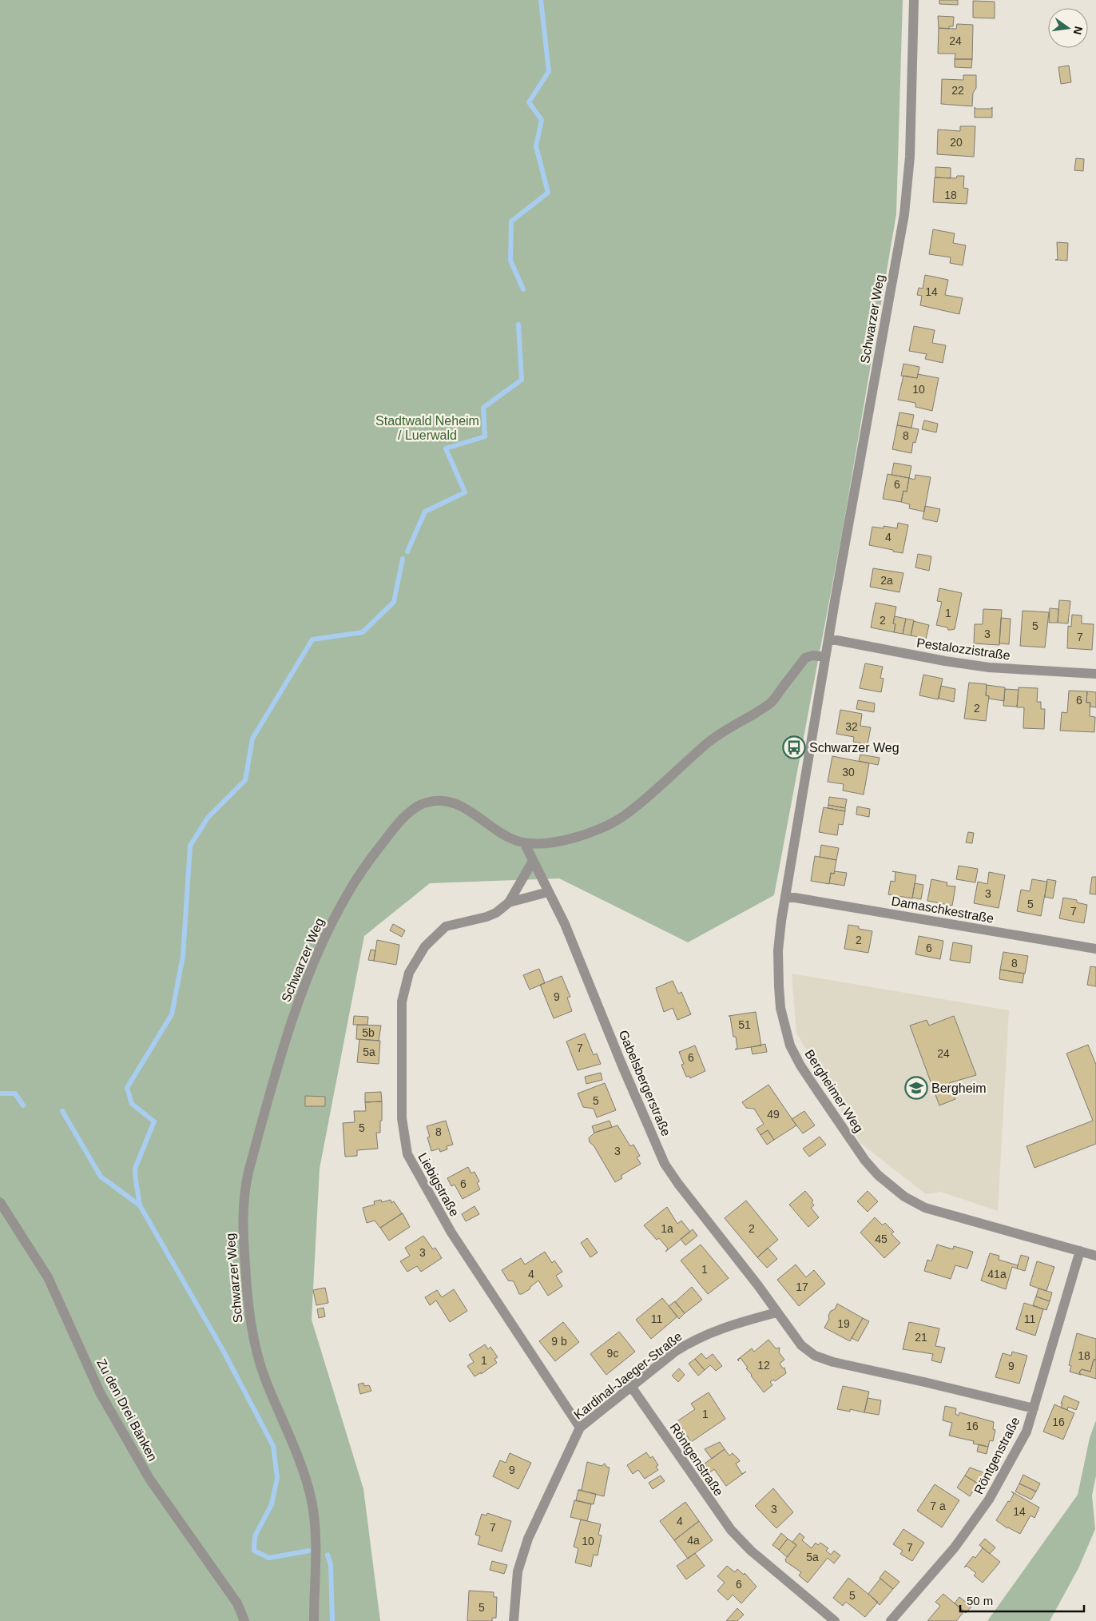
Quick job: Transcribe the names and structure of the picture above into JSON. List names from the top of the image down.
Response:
{
  "streets": {
    "street": [
      "Schwarzer Weg",
      "Pestalozzistraße",
      "Damaschkestraße",
      "Gabelsbergerstraße",
      "Bergheimer Weg",
      "Liebigstraße",
      "Kardinal-Jaeger-Straße",
      "Zu den Drei Bänken",
      "Röntgenstraße"
    ]
  },
  "crossings": [
    ["Schwarzer Weg", "Pestalozzistraße"],
    ["Schwarzer Weg", "Gabelsbergerstraße"],
    ["Schwarzer Weg", "Bergheimer Weg"],
    ["Pestalozzistraße", "Bergheimer Weg"],
    ["Damaschkestraße", "Bergheimer Weg"],
    ["Gabelsbergerstraße", "Liebigstraße"],
    ["Gabelsbergerstraße", "Kardinal-Jaeger-Straße"],
    ["Bergheimer Weg", "Röntgenstraße"],
    ["Liebigstraße", "Kardinal-Jaeger-Straße"],
    ["Kardinal-Jaeger-Straße", "Röntgenstraße"]
  ],
  "parks": ["Stadtwald Neheim / Luerwald"],
  "places": {
    "bus stop": ["Schwarzer Weg"],
    "school or university": ["Bergheim"]
  },
  "house_numbers": [
    "24",
    "22",
    "20",
    "18",
    "14",
    "10",
    "8",
    "6",
    "4",
    "2a",
    "1",
    "2",
    "5",
    "3",
    "7",
    "6",
    "2",
    "32",
    "30",
    "3",
    "5",
    "7",
    "2",
    "6",
    "8",
    "9",
    "51",
    "5b",
    "7",
    "5a",
    "24",
    "6",
    "5",
    "49",
    "5",
    "8",
    "3",
    "6",
    "1a",
    "2",
    "45",
    "3",
    "1",
    "4",
    "41a",
    "17",
    "11",
    "11",
    "19",
    "21",
    "9 b",
    "9c",
    "18",
    "1",
    "12",
    "9",
    "1",
    "16",
    "16",
    "9",
    "7 a",
    "3",
    "14",
    "4",
    "7",
    "4a",
    "10",
    "7",
    "5a",
    "6",
    "5",
    "5"
  ],
  "scale_bar": "50 m",
  "north": "right"
}
